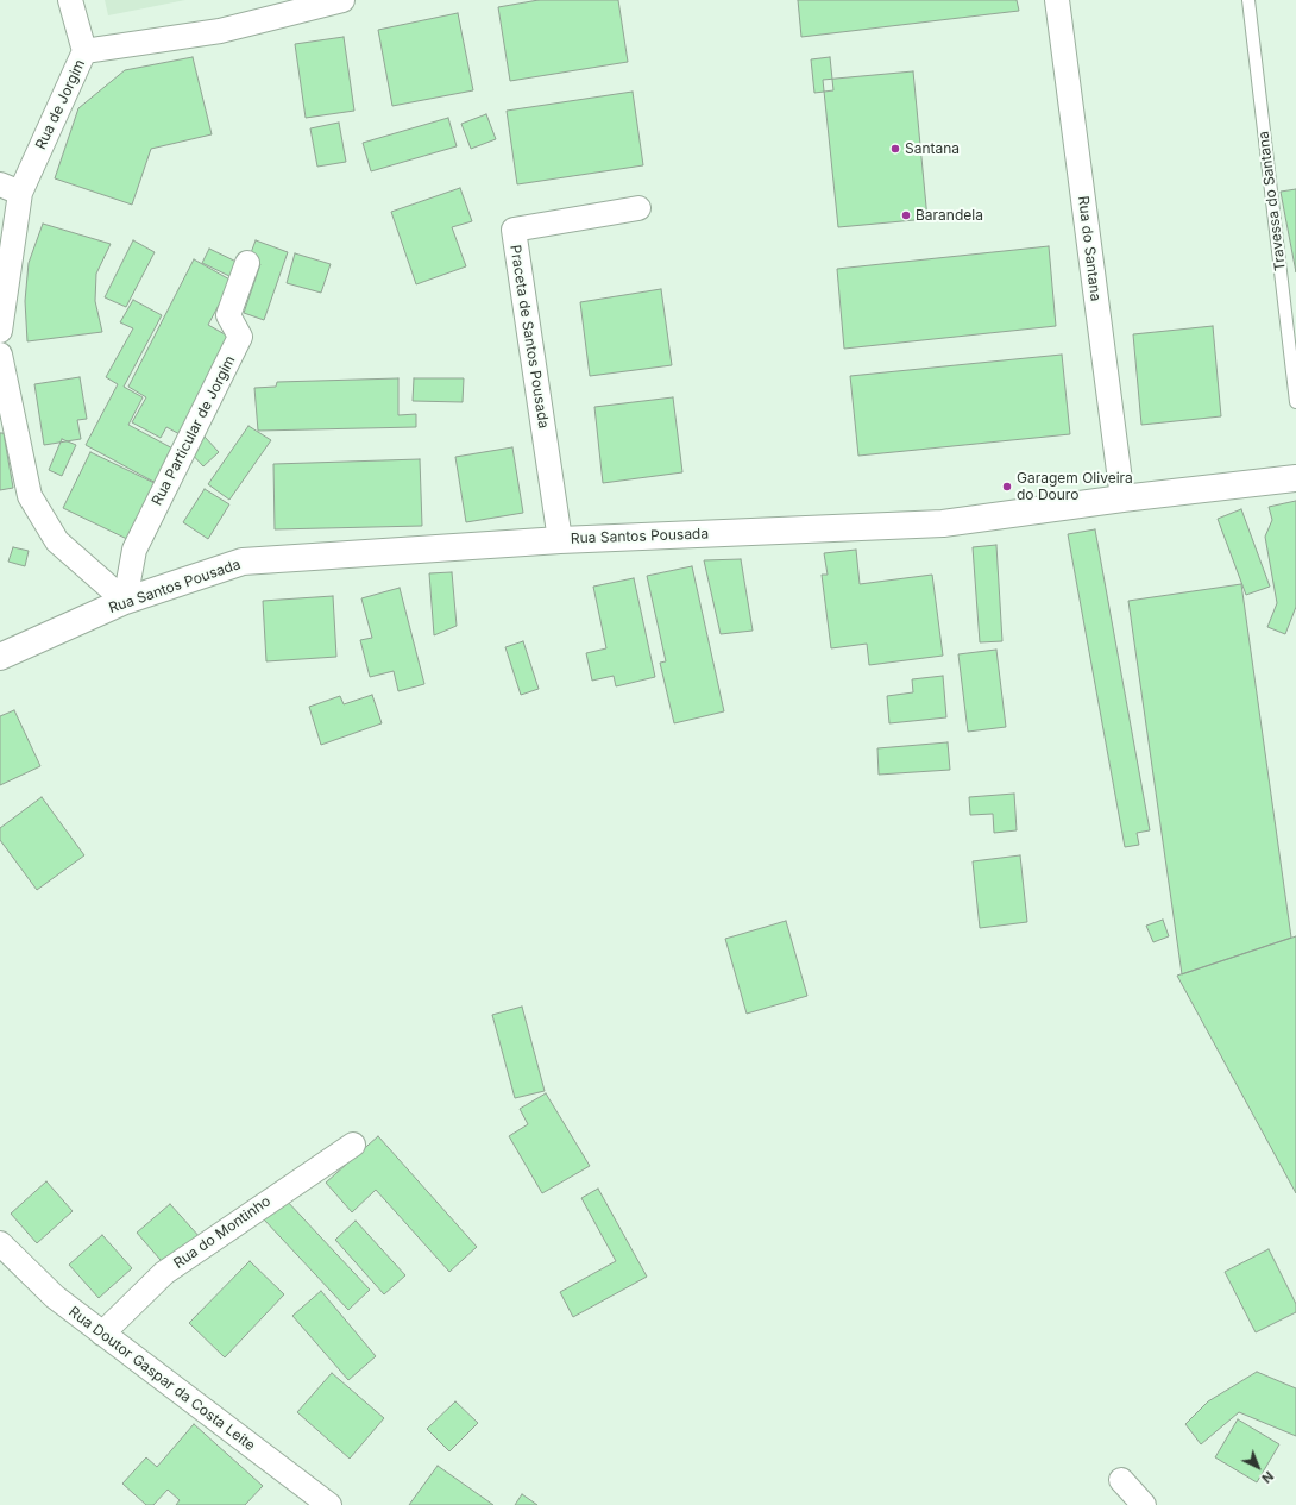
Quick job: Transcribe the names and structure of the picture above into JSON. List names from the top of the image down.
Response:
{
  "streets": {
    "street": [
      "Rua de Jorgim",
      "Rua do Santana",
      "Praceta de Santos Pousada",
      "Rua Particular de Jorgim",
      "Rua Santos Pousada",
      "Rua do Montinho",
      "Rua Doutor Gaspar da Costa Leite"
    ],
    "lane": ["Travessa do Santana"]
  },
  "crossings": [
    ["Rua do Santana", "Rua Santos Pousada"],
    ["Praceta de Santos Pousada", "Rua Santos Pousada"],
    ["Rua Particular de Jorgim", "Rua Santos Pousada"],
    ["Rua do Montinho", "Rua Doutor Gaspar da Costa Leite"]
  ],
  "places": ["Santana", "Barandela", "Garagem Oliveira do Douro"],
  "north": "bottom right"
}
